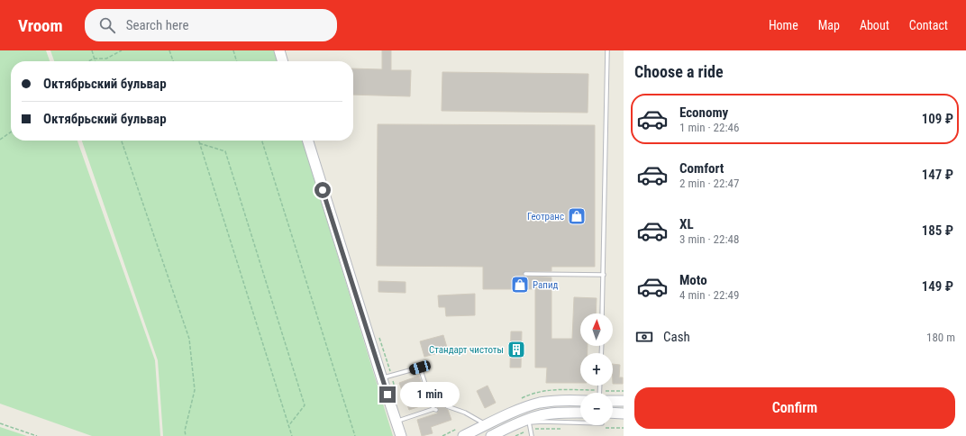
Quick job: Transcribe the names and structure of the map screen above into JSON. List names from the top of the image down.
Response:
{
  "places": {
    "shop": ["Геотранс", "Рапид"],
    "building": ["Стандарт чистоты"]
  },
  "north": "top",
  "page": {
    "header": "Vroom",
    "search": "Search here",
    "nav": [
      "Home",
      "Map",
      "About",
      "Contact"
    ],
    "heading": "Choose a ride",
    "banner": ["Октябрьский бульвар", "Октябрьский бульвар"],
    "list": [
      {
        "name": "Economy",
        "note": "1 min · 22:46",
        "value": "109 ₽"
      },
      {
        "name": "Comfort",
        "note": "2 min · 22:47",
        "value": "147 ₽"
      },
      {
        "name": "XL",
        "note": "3 min · 22:48",
        "value": "185 ₽"
      },
      {
        "name": "Moto",
        "note": "4 min · 22:49",
        "value": "149 ₽"
      }
    ],
    "map_buttons": ["+", "−"],
    "pay": ["Cash", "180 m"],
    "buttons": "Confirm",
    "bubble": "1 min"
  }
}
